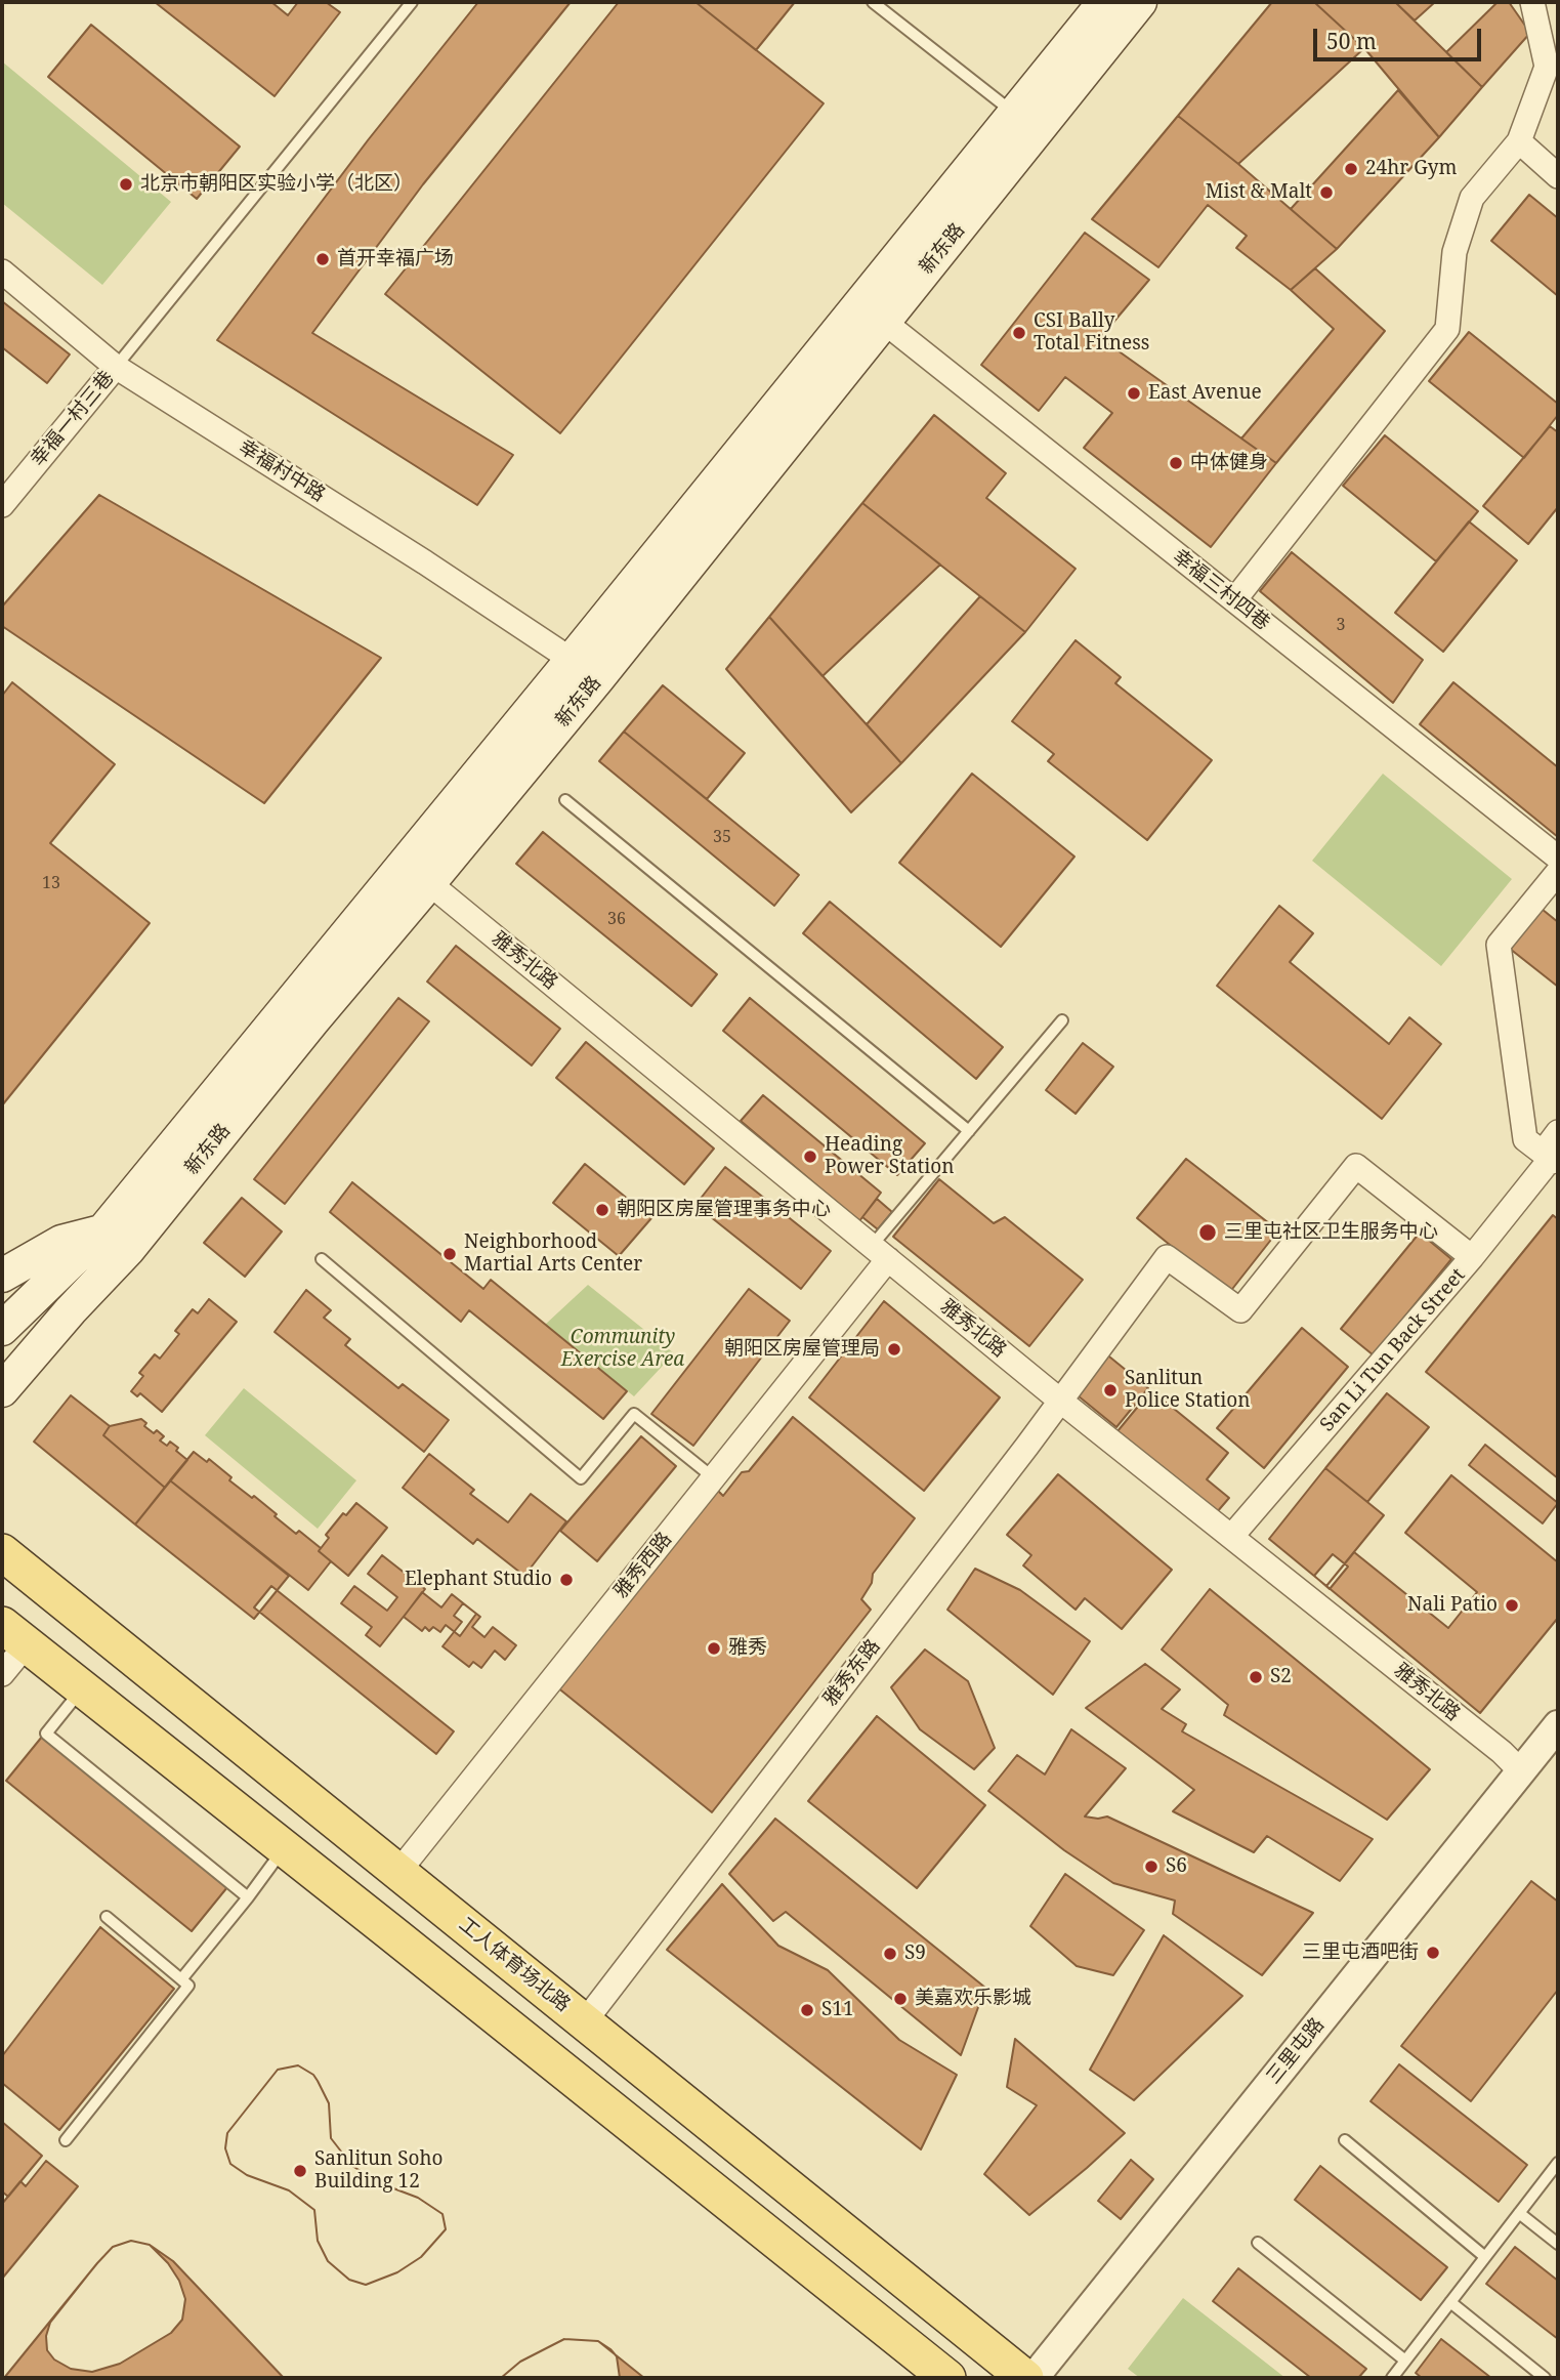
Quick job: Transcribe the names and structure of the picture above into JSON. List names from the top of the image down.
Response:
{
  "streets": {
    "main road": ["新东路", "工人体育场北路"],
    "street": [
      "幸福一村三巷",
      "幸福村中路",
      "幸福三村四巷",
      "雅秀北路",
      "San Li Tun Back Street",
      "雅秀西路",
      "雅秀东路",
      "三里屯路"
    ]
  },
  "crossings": [
    ["新东路", "幸福村中路"],
    ["新东路", "幸福三村四巷"],
    ["新东路", "雅秀北路"],
    ["幸福一村三巷", "幸福村中路"],
    ["雅秀北路", "San Li Tun Back Street"],
    ["雅秀北路", "雅秀西路"],
    ["雅秀北路", "雅秀东路"],
    ["雅秀北路", "三里屯路"],
    ["San Li Tun Back Street", "雅秀东路"],
    ["雅秀西路", "工人体育场北路"],
    ["雅秀东路", "工人体育场北路"]
  ],
  "parks": ["Community Exercise Area"],
  "places": [
    "24hr Gym",
    "北京市朝阳区实验小学（北区）",
    "Mist & Malt",
    "首开幸福广场",
    "CSI Bally Total Fitness",
    "East Avenue",
    "中体健身",
    "Heading Power Station",
    "朝阳区房屋管理事务中心",
    "三里屯社区卫生服务中心",
    "Neighborhood Martial Arts Center",
    "朝阳区房屋管理局",
    "Sanlitun Police Station",
    "Elephant Studio",
    "Nali Patio",
    "雅秀",
    "S2",
    "S6",
    "三里屯酒吧街",
    "S9",
    "美嘉欢乐影城",
    "S11",
    "Sanlitun Soho Building 12"
  ],
  "house_numbers": [
    "3",
    "35",
    "13",
    "36"
  ],
  "scale_bar": "50 m"
}
